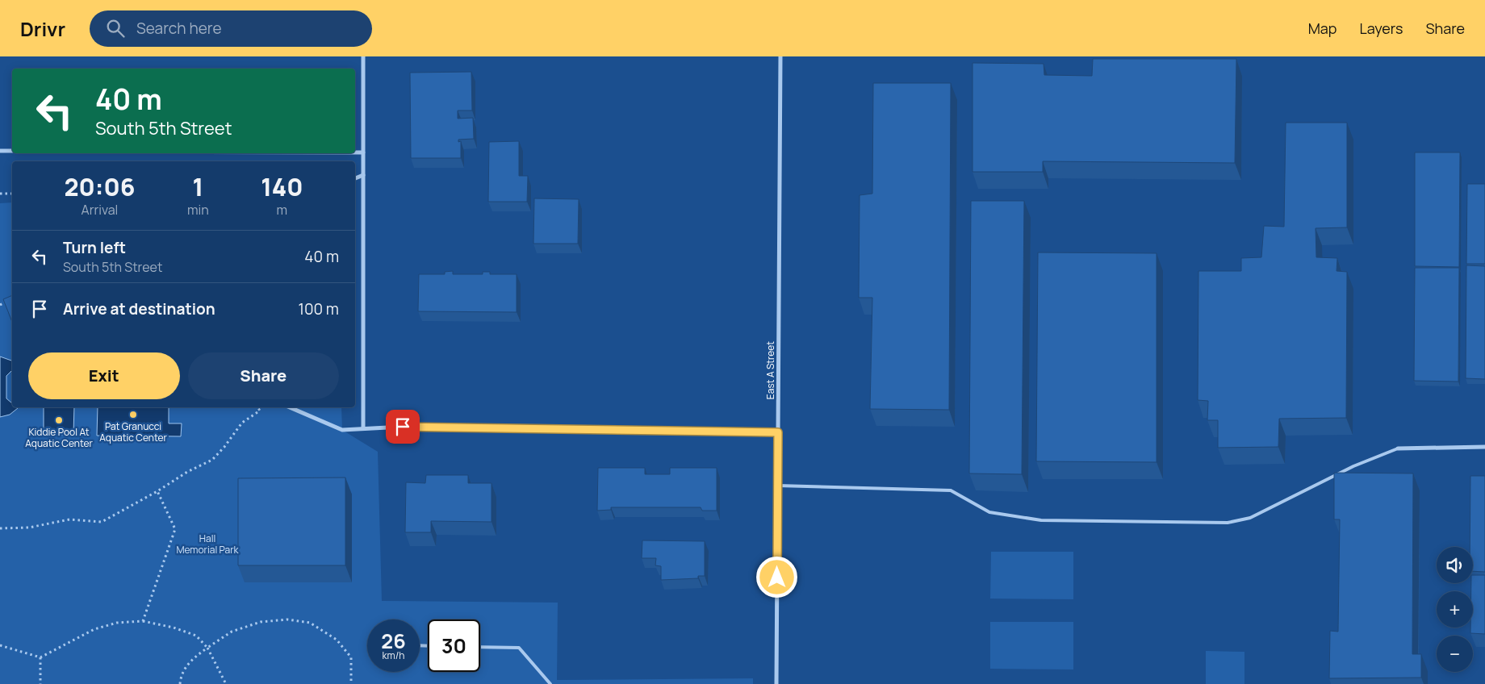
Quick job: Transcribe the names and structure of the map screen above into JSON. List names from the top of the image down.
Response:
{
  "streets": {
    "street": ["East A Street"]
  },
  "parks": ["Hall Memorial Park"],
  "places": ["Pat Granucci Aquatic Center", "Kiddie Pool At Aquatic Center"],
  "page": {
    "header": "Drivr",
    "search": "Search here",
    "nav": ["Map", "Layers", "Share"],
    "turn": ["40 m", "South 5th Street"],
    "eta": [
      "20:06",
      "Arrival",
      "1",
      "min",
      "140",
      "m"
    ],
    "list": [
      {
        "name": "Turn left",
        "note": "South 5th Street",
        "value": "40 m"
      },
      {
        "name": "Arrive at destination",
        "value": "100 m"
      }
    ],
    "buttons": ["Exit", "Share"],
    "map_buttons": ["+", "−"],
    "speed": "26 km/h",
    "limit": "30"
  }
}
